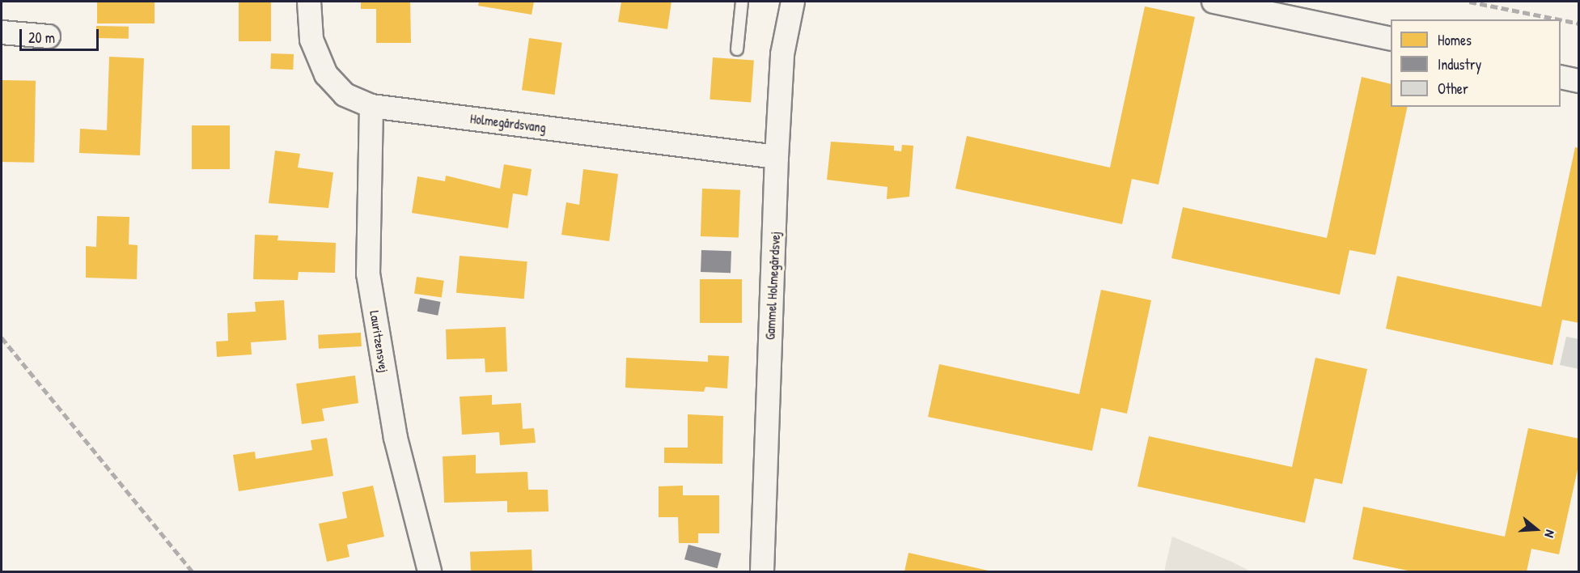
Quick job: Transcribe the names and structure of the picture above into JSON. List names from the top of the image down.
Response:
{
  "streets": {
    "street": ["Holmegårdsvang", "Gammel Holmegårdsvej", "Lauritzensvej"]
  },
  "crossings": [
    ["Holmegårdsvang", "Gammel Holmegårdsvej"],
    ["Holmegårdsvang", "Lauritzensvej"]
  ],
  "legend": ["Homes", "Industry", "Other"],
  "scale_bar": "20 m",
  "north": "right"
}
